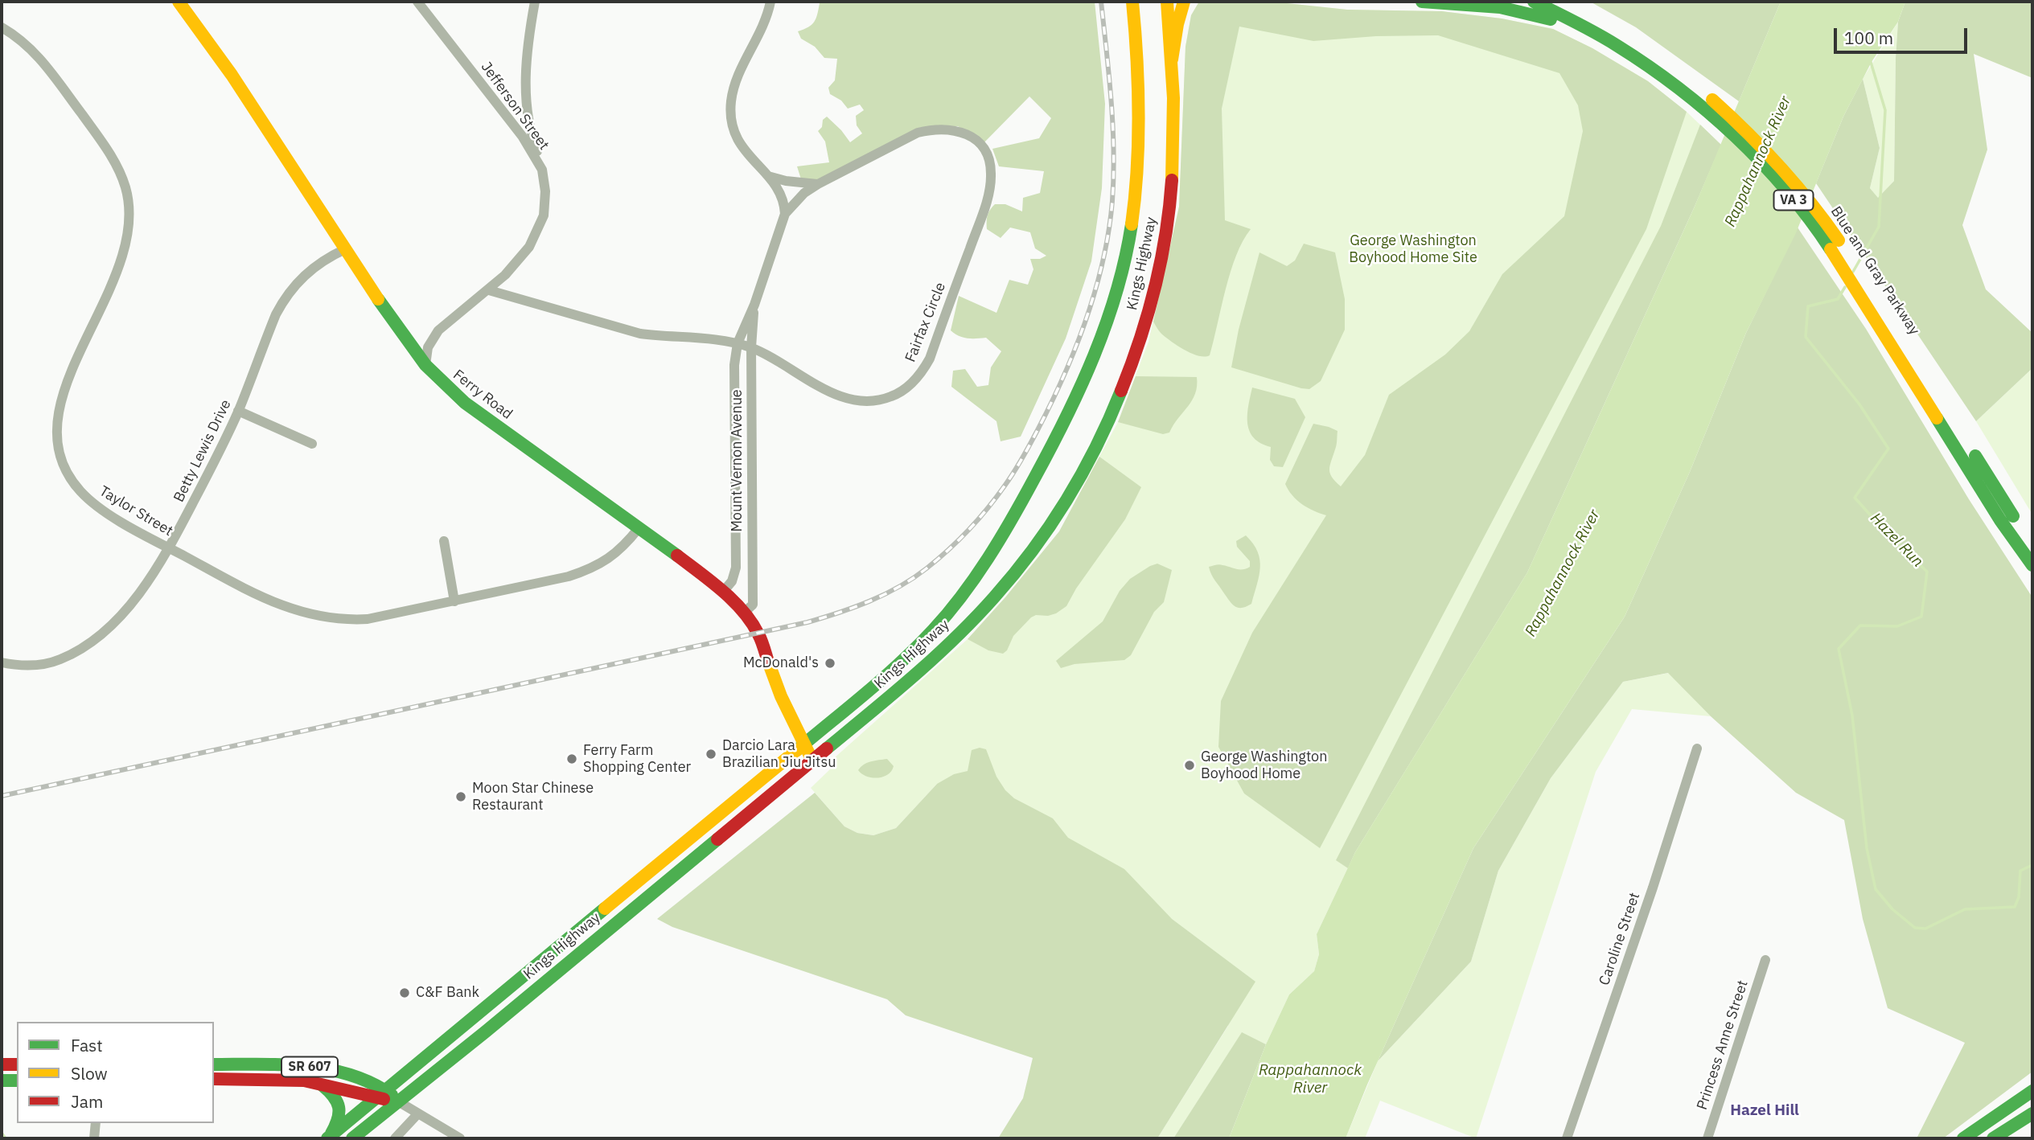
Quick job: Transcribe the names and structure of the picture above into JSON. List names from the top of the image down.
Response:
{
  "streets": {
    "main road": [
      "VA 3",
      "Kings Highway",
      "Blue and Gray Parkway",
      "Ferry Road",
      "SR 607"
    ],
    "street": [
      "Jefferson Street",
      "Fairfax Circle",
      "Betty Lewis Drive",
      "Mount Vernon Avenue",
      "Taylor Street",
      "Caroline Street",
      "Princess Anne Street"
    ]
  },
  "crossings": [
    ["Jefferson Street", "Fairfax Circle"],
    ["Jefferson Street", "Ferry Road"],
    ["VA 3", "Blue and Gray Parkway"],
    ["Kings Highway", "Ferry Road"],
    ["Kings Highway", "SR 607"],
    ["Fairfax Circle", "Mount Vernon Avenue"],
    ["Ferry Road", "Betty Lewis Drive"],
    ["Ferry Road", "Mount Vernon Avenue"],
    ["Ferry Road", "Taylor Street"],
    ["Betty Lewis Drive", "Taylor Street"]
  ],
  "districts": ["Hazel Hill"],
  "water": ["Rappahannock River", "Hazel Run"],
  "parks": ["George Washington Boyhood Home Site"],
  "places": [
    "McDonald's",
    "Darcio Lara Brazilian Jiu Jitsu",
    "Ferry Farm Shopping Center",
    "George Washington Boyhood Home",
    "Moon Star Chinese Restaurant",
    "C&F Bank"
  ],
  "legend": ["Fast", "Slow", "Jam"],
  "scale_bar": "100 m"
}
